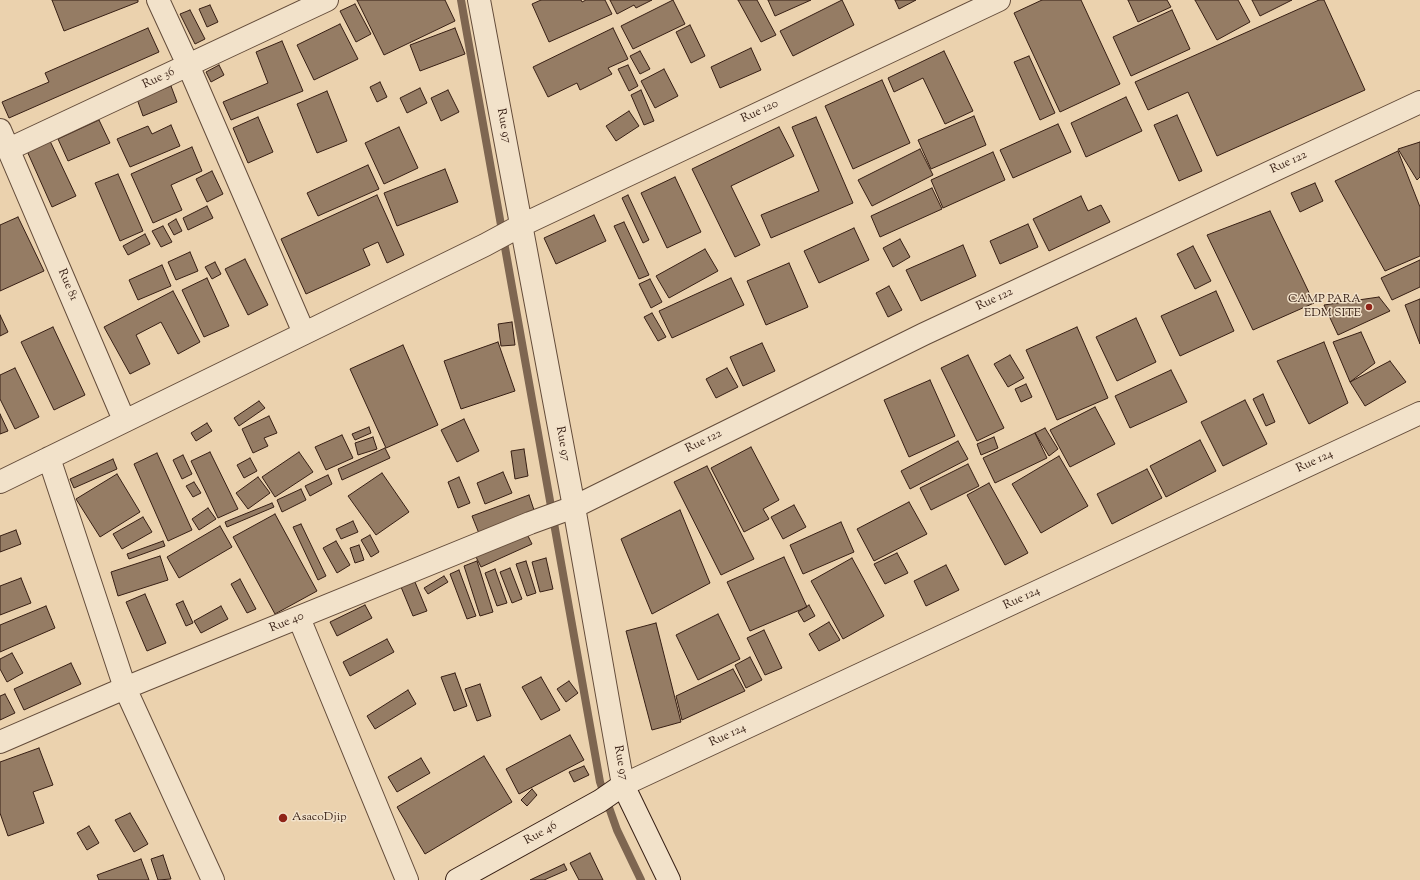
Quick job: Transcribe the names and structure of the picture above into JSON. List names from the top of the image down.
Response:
{
  "streets": {
    "street": [
      "Rue 36",
      "Rue 120",
      "Rue 97",
      "Rue 122",
      "Rue 81",
      "Rue 124",
      "Rue 40",
      "Rue 46"
    ]
  },
  "crossings": [
    ["Rue 36", "Rue 81"],
    ["Rue 120", "Rue 97"],
    ["Rue 120", "Rue 81"],
    ["Rue 97", "Rue 122"],
    ["Rue 97", "Rue 124"],
    ["Rue 97", "Rue 40"],
    ["Rue 97", "Rue 46"],
    ["Rue 122", "Rue 40"],
    ["Rue 124", "Rue 46"]
  ],
  "places": ["CAMP PARA EDM SITE", "AsacoDjip"]
}
